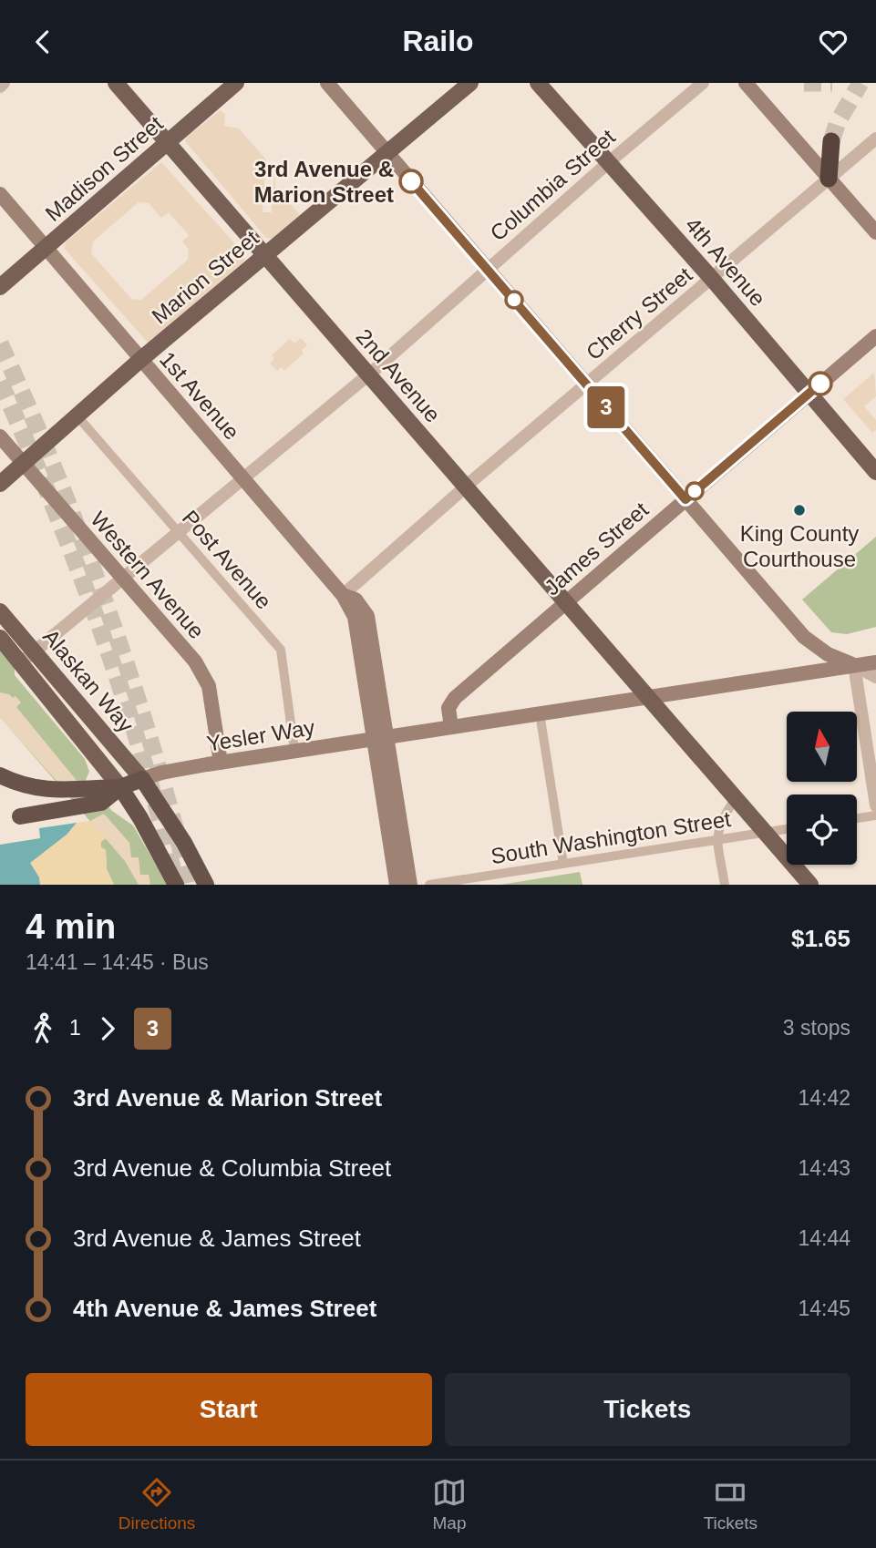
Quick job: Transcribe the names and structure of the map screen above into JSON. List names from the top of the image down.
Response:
{
  "streets": {
    "main road": [
      "Madison Street",
      "4th Avenue",
      "Marion Street",
      "2nd Avenue",
      "1st Avenue",
      "James Street",
      "Western Avenue",
      "Alaskan Way",
      "Yesler Way"
    ],
    "street": [
      "Columbia Street",
      "Cherry Street",
      "Post Avenue",
      "South Washington Street"
    ]
  },
  "crossings": [
    ["Madison Street", "2nd Avenue"],
    ["Madison Street", "1st Avenue"],
    ["Columbia Street", "4th Avenue"],
    ["Columbia Street", "2nd Avenue"],
    ["Columbia Street", "1st Avenue"],
    ["Columbia Street", "Post Avenue"],
    ["Columbia Street", "Western Avenue"],
    ["Columbia Street", "Alaskan Way"],
    ["4th Avenue", "Cherry Street"],
    ["4th Avenue", "James Street"],
    ["Marion Street", "2nd Avenue"],
    ["Marion Street", "1st Avenue"],
    ["Marion Street", "Post Avenue"],
    ["Marion Street", "Western Avenue"],
    ["Cherry Street", "2nd Avenue"],
    ["Cherry Street", "1st Avenue"],
    ["2nd Avenue", "James Street"],
    ["2nd Avenue", "Yesler Way"],
    ["2nd Avenue", "South Washington Street"],
    ["1st Avenue", "Yesler Way"],
    ["James Street", "Yesler Way"],
    ["Post Avenue", "Yesler Way"],
    ["Western Avenue", "Yesler Way"],
    ["Alaskan Way", "Yesler Way"]
  ],
  "places": ["3rd Avenue & Marion Street", "King County Courthouse"],
  "lines": ["bus line 3"],
  "north": "top",
  "page": {
    "header": "Railo",
    "on_map": "3",
    "heading": ["4 min", "14:41 – 14:45 · Bus", "$1.65"],
    "legs": ["1", "3", "3 stops"],
    "list": [
      {
        "name": "3rd Avenue & Marion Street",
        "value": "14:42"
      },
      {
        "name": "3rd Avenue & Columbia Street",
        "value": "14:43"
      },
      {
        "name": "3rd Avenue & James Street",
        "value": "14:44"
      },
      {
        "name": "4th Avenue & James Street",
        "value": "14:45"
      }
    ],
    "buttons": ["Start", "Tickets"],
    "tabs": ["Directions", "Map", "Tickets"]
  }
}
